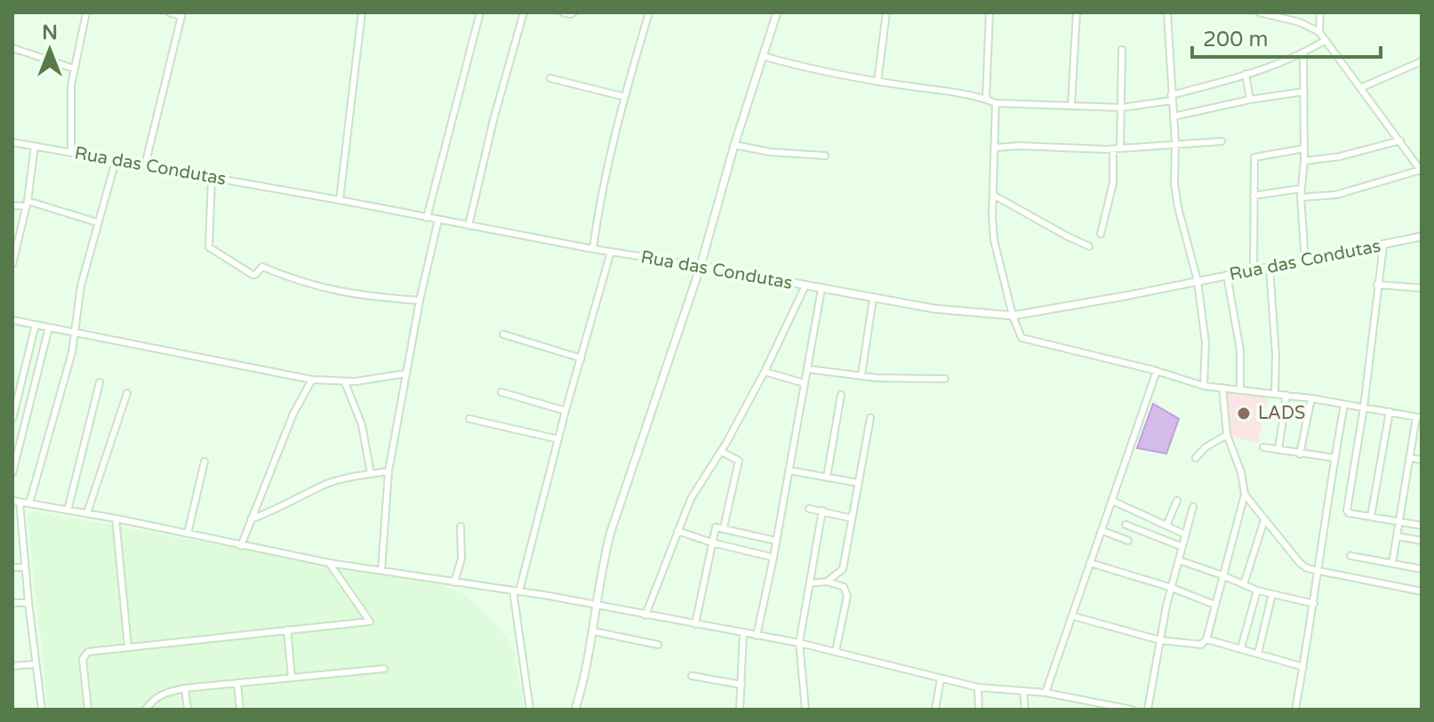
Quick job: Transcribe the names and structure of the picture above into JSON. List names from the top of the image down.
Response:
{
  "streets": {
    "street": ["Rua das Condutas"]
  },
  "places": ["LADS"],
  "scale_bar": "200 m",
  "north": "top"
}
